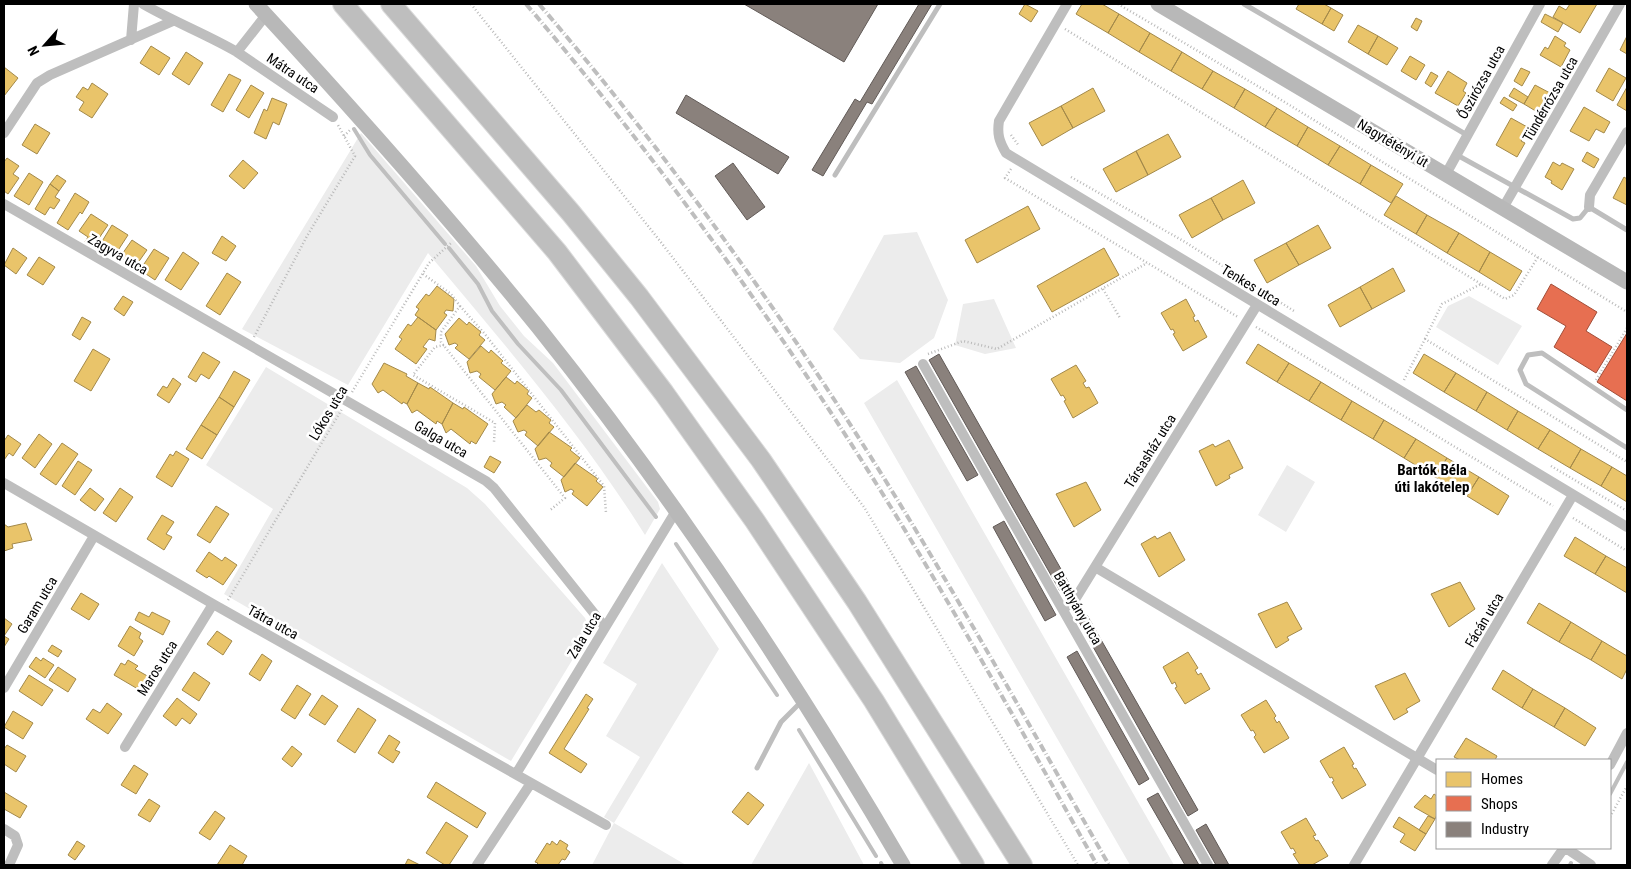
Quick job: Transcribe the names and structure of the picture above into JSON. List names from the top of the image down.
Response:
{
  "streets": {
    "street": [
      "Mátra utca",
      "Őszirózsa utca",
      "Tündérrózsa utca",
      "Nagytétényi út",
      "Zagyva utca",
      "Tenkes utca",
      "Galga utca",
      "Társasház utca",
      "Garam utca",
      "Batthyány utca",
      "Fácán utca",
      "Tátra utca",
      "Zala utca",
      "Maros utca"
    ],
    "path": ["Lókos utca"]
  },
  "crossings": [
    ["Őszirózsa utca", "Nagytétényi út"],
    ["Tündérrózsa utca", "Nagytétényi út"],
    ["Zagyva utca", "Galga utca"],
    ["Tenkes utca", "Társasház utca"],
    ["Tenkes utca", "Fácán utca"],
    ["Lókos utca", "Galga utca"],
    ["Lókos utca", "Tátra utca"],
    ["Lókos utca", "Maros utca"],
    ["Galga utca", "Zala utca"],
    ["Társasház utca", "Batthyány utca"],
    ["Garam utca", "Tátra utca"],
    ["Tátra utca", "Zala utca"],
    ["Tátra utca", "Maros utca"]
  ],
  "districts": ["Bartók Béla úti lakótelep"],
  "legend": ["Homes", "Shops", "Industry"],
  "north": "bottom left"
}
